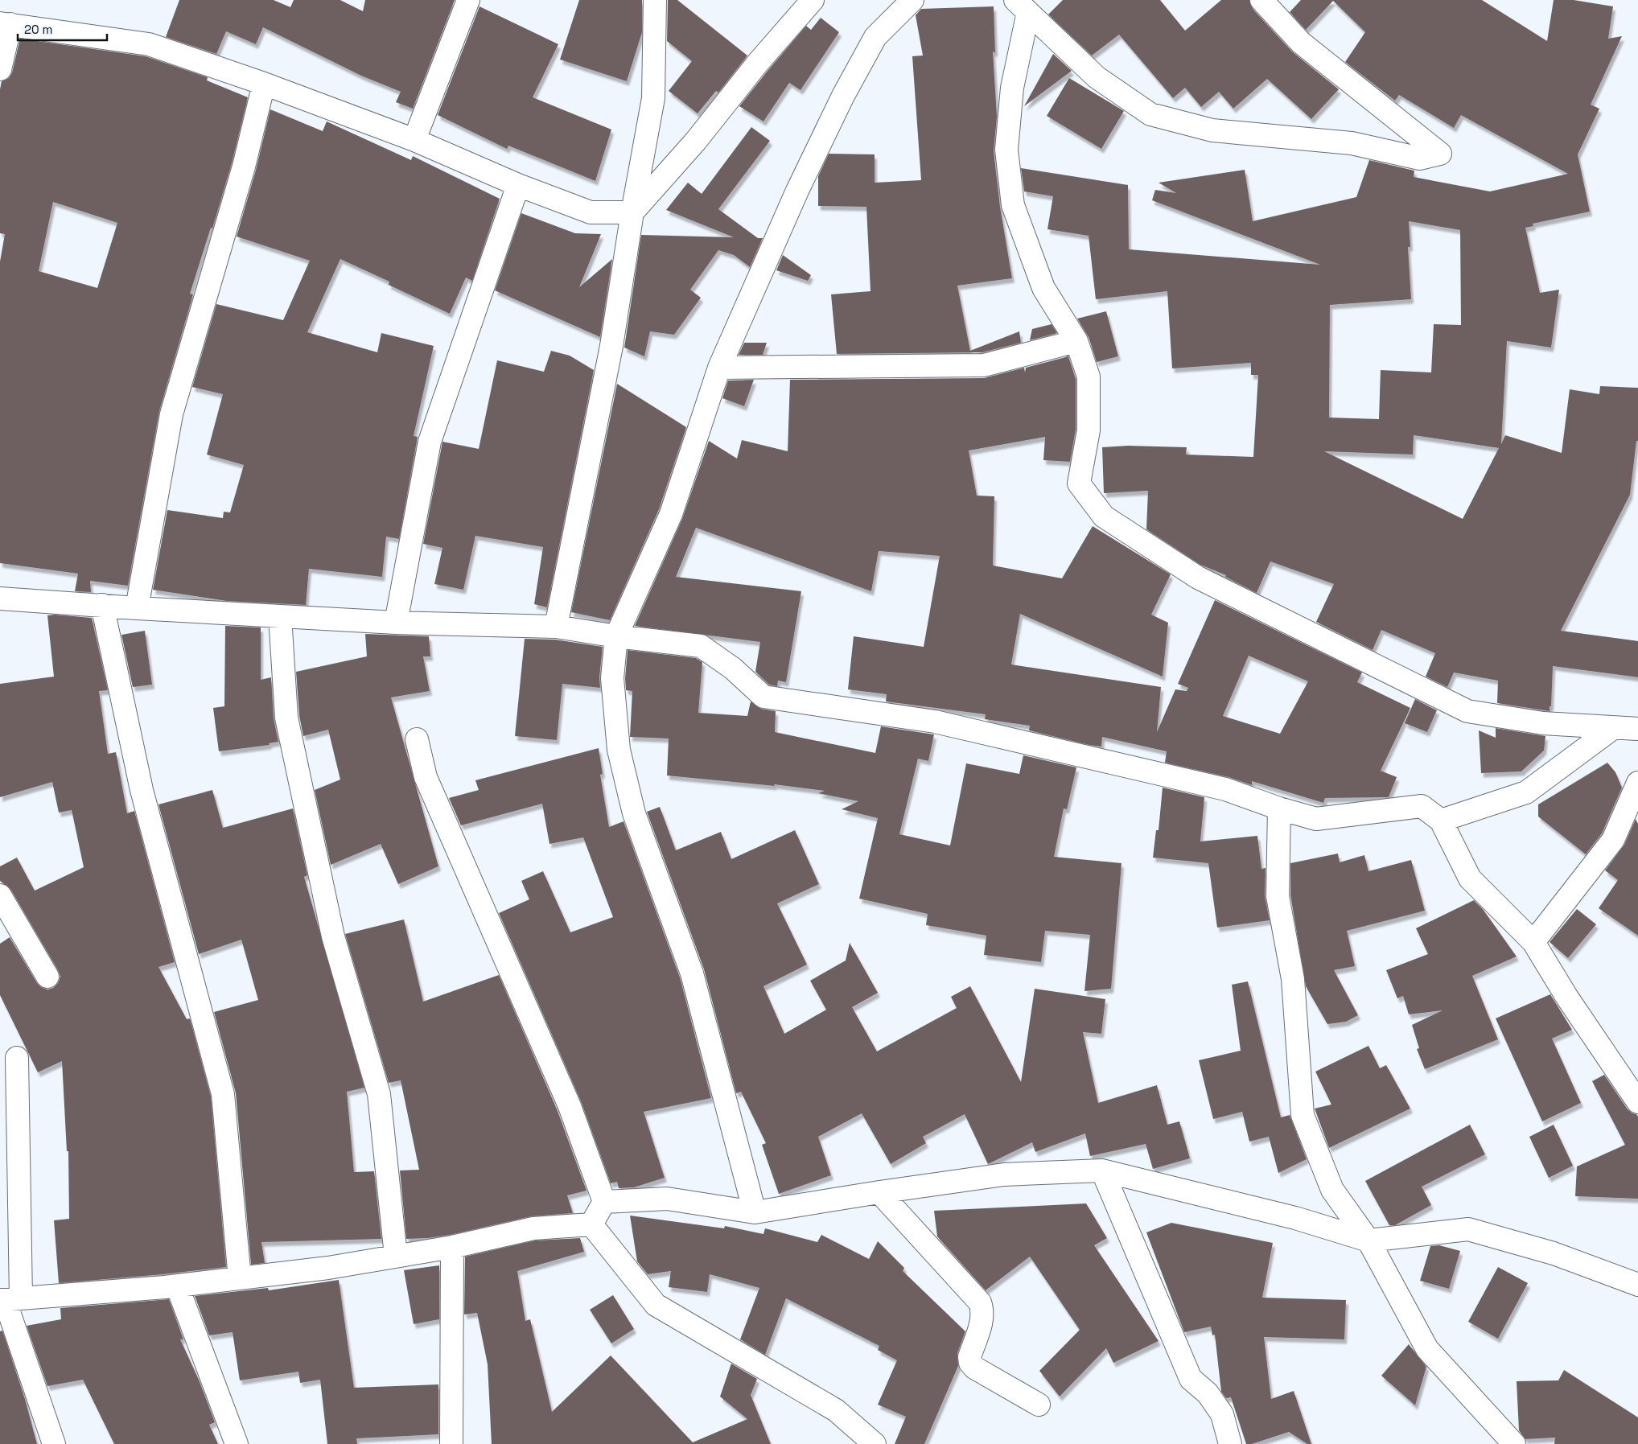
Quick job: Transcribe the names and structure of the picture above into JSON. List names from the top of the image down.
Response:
{
  "scale_bar": "20 m"
}
